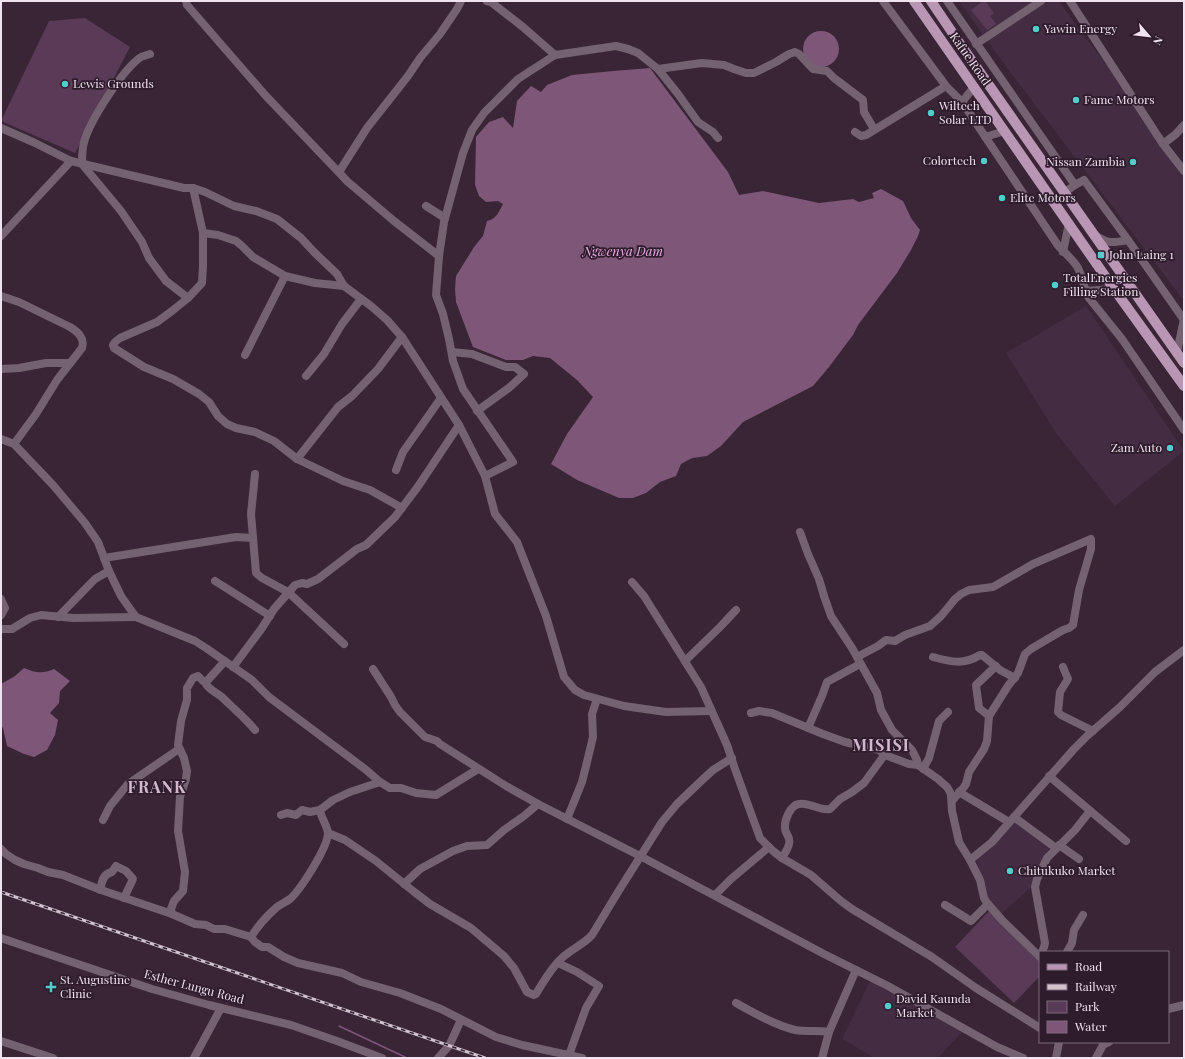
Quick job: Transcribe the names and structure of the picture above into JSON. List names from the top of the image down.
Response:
{
  "streets": {
    "main road": ["Kafue Road"],
    "street": ["Esther Lungu Road"]
  },
  "districts": ["MISISI", "FRANK"],
  "water": ["Ngwenya Dam"],
  "places": {
    "other": [
      "Yawin Energy",
      "Lewis Grounds",
      "Fame Motors",
      "Wiltech Solar LTD",
      "Colortech",
      "Nissan Zambia",
      "Elite Motors",
      "TotalEnergies Filling Station",
      "Zam Auto",
      "Chitukuko Market",
      "David Kaunda Market"
    ],
    "transit": ["John Laing 1"],
    "health": ["St. Augustine Clinic"]
  },
  "legend": [
    "Road",
    "Railway",
    "Park",
    "Water"
  ],
  "north": "bottom right"
}
